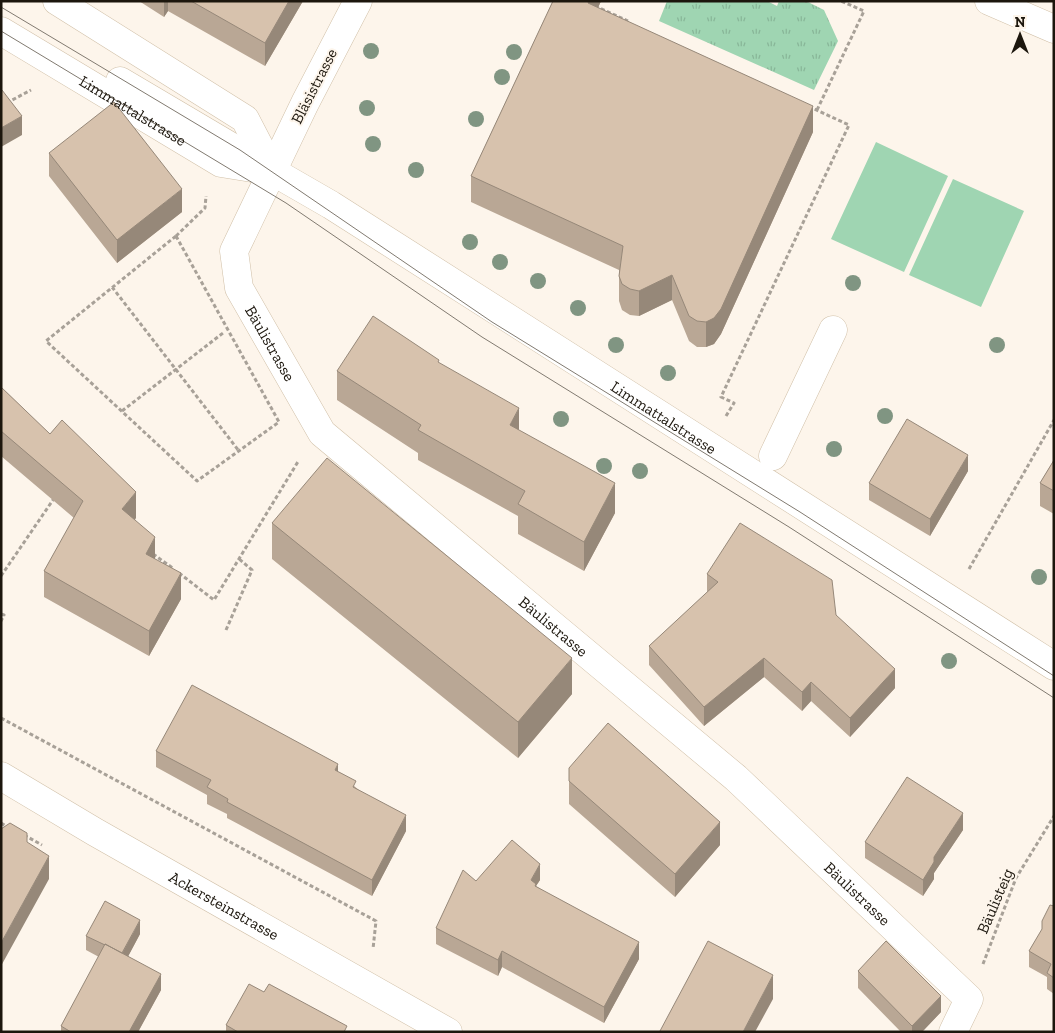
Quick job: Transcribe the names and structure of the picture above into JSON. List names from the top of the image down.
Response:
{
  "streets": {
    "street": [
      "Bläsistrasse",
      "Limmattalstrasse",
      "Bäulistrasse",
      "Ackersteinstrasse"
    ],
    "path": ["Bäulisteig"]
  },
  "crossings": [
    ["Bläsistrasse", "Limmattalstrasse"],
    ["Bläsistrasse", "Bäulistrasse"],
    ["Limmattalstrasse", "Bäulistrasse"],
    ["Bäulistrasse", "Bäulisteig"]
  ],
  "north": "top"
}
